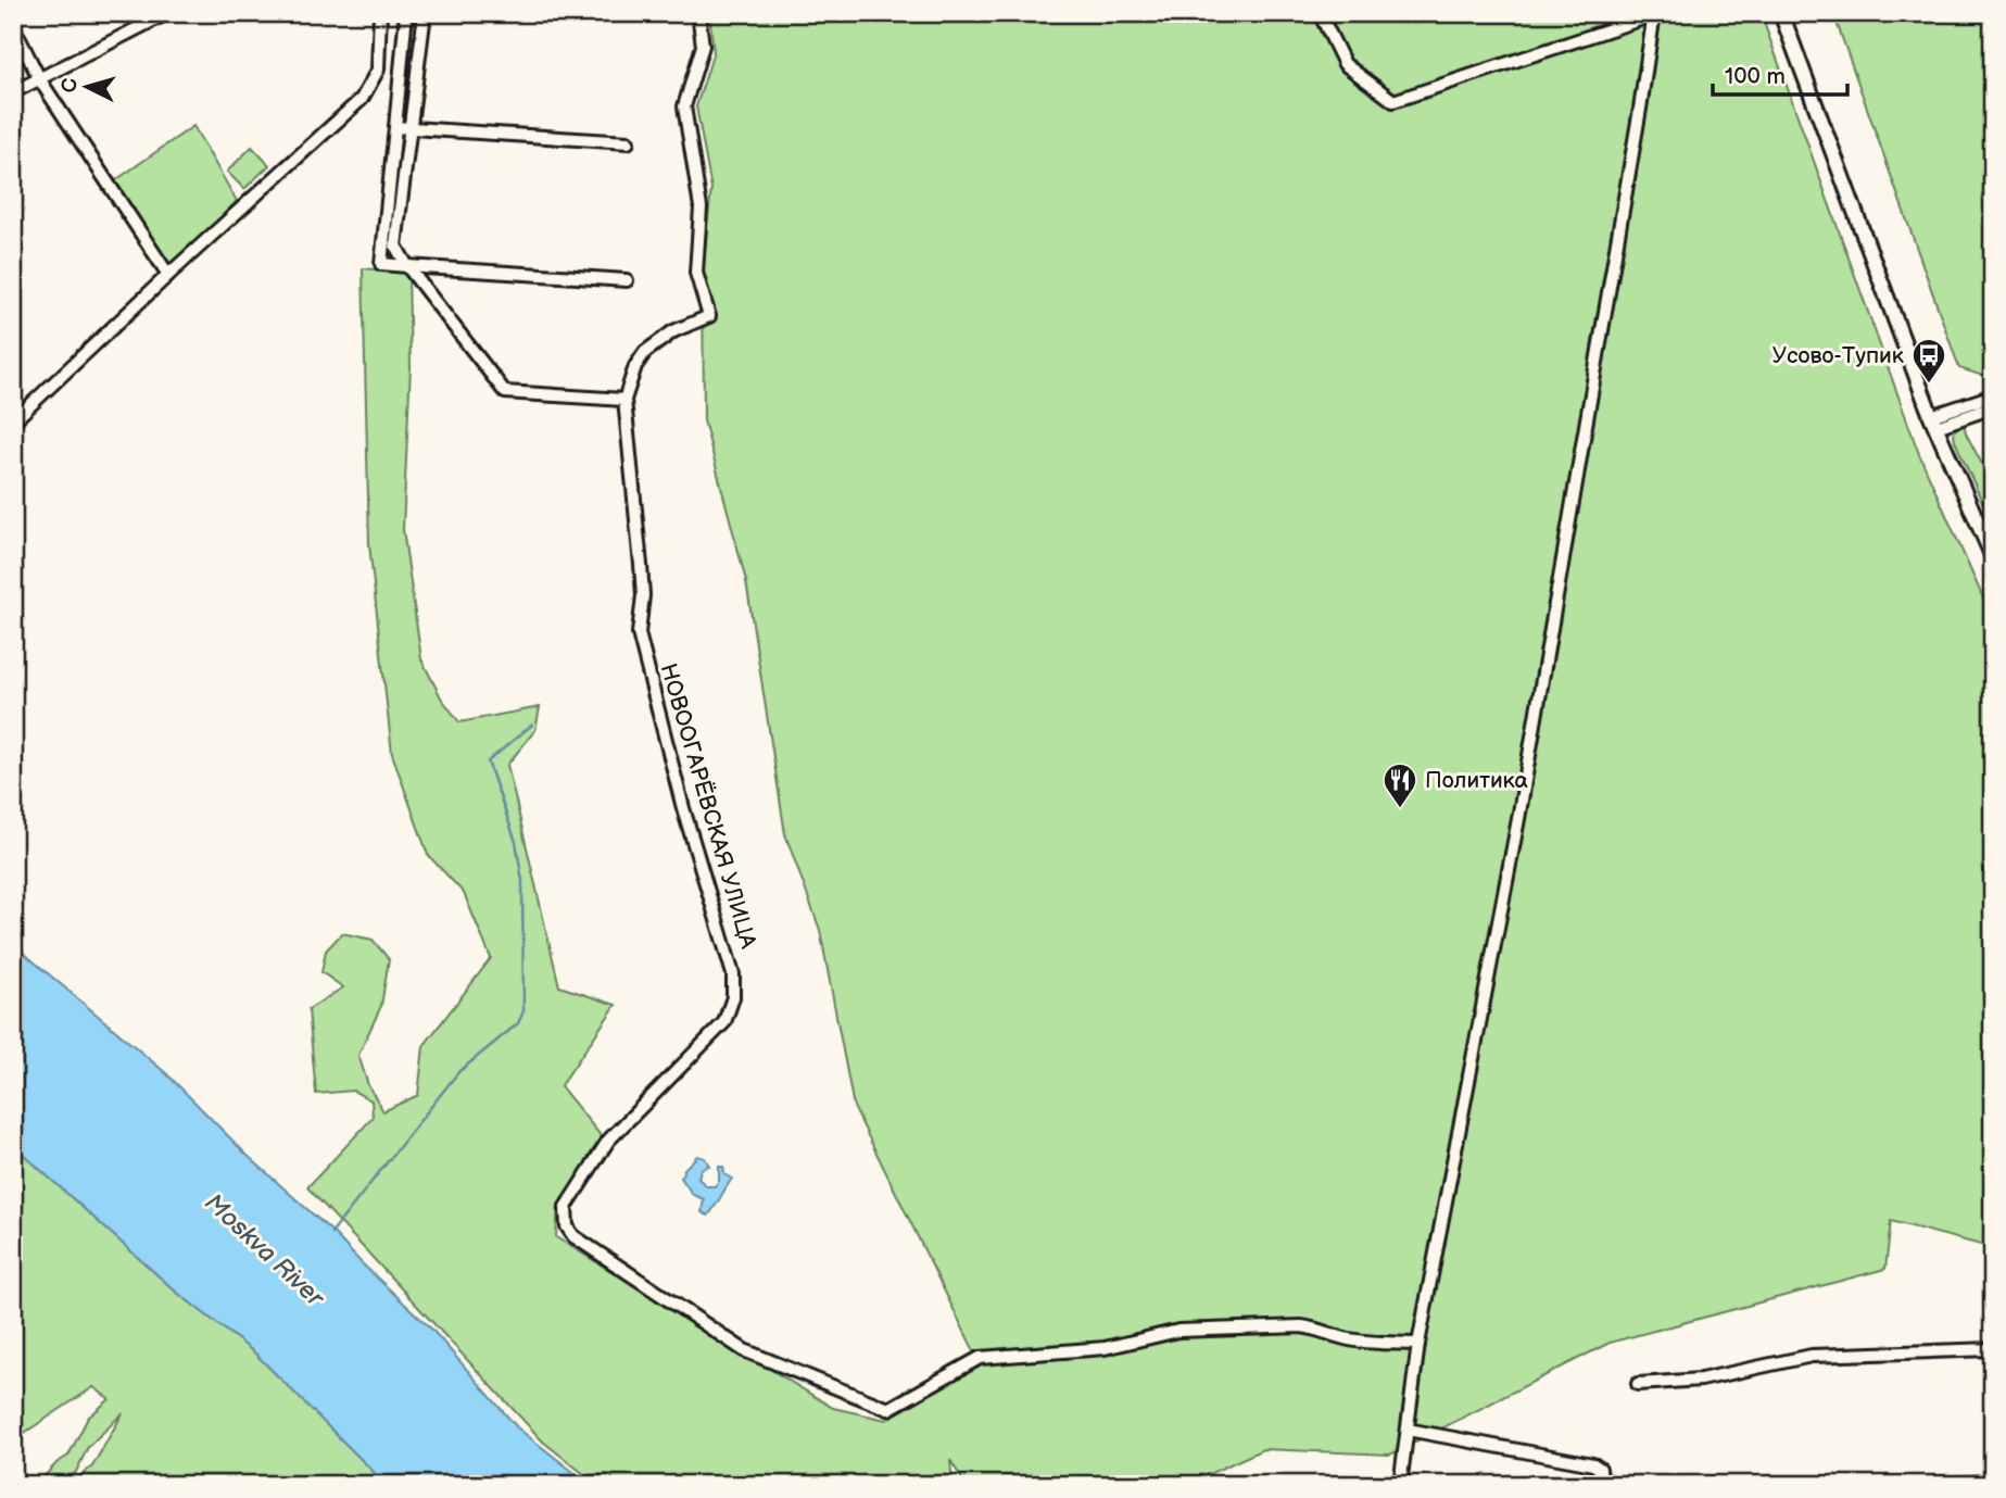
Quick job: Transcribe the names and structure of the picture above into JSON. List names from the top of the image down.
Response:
{
  "streets": {
    "street": ["НОВООГАРЁВСКАЯ УЛИЦА"]
  },
  "water": ["Moskva River"],
  "places": {
    "bus stop": ["Усово-Тупик"],
    "restaurant": ["Политика"]
  },
  "scale_bar": "100 m",
  "north": "left"
}
